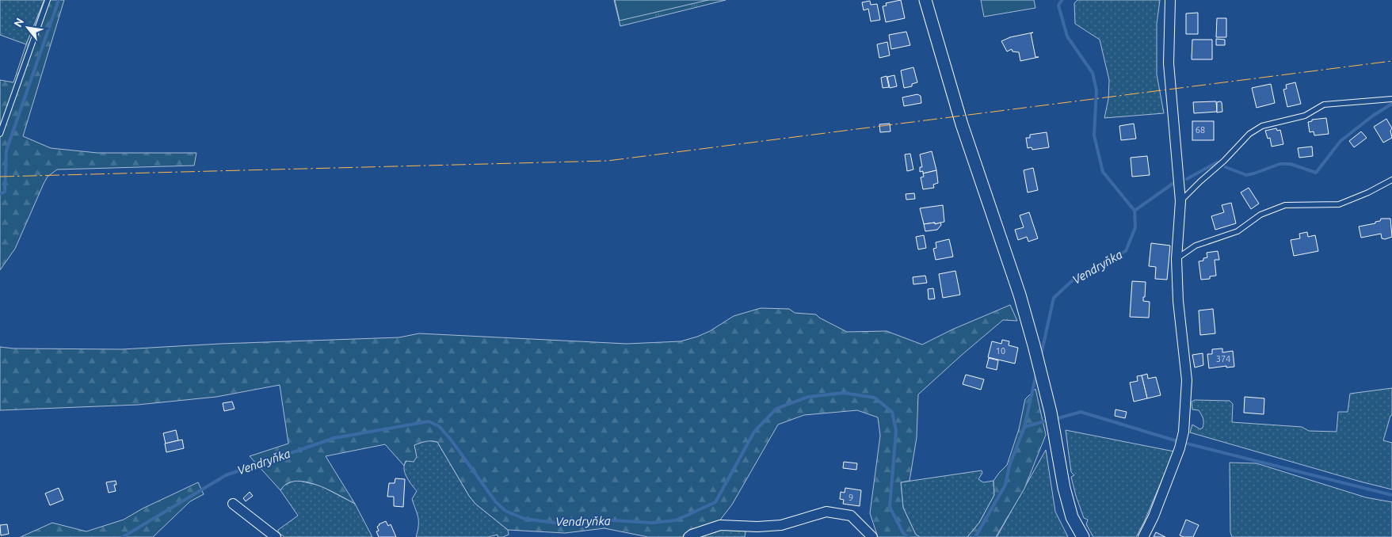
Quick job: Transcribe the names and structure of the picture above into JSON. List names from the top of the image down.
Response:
{
  "water": ["Vendryňka"],
  "house_numbers": [
    "68",
    "10",
    "374",
    "9"
  ],
  "north": "top left"
}
